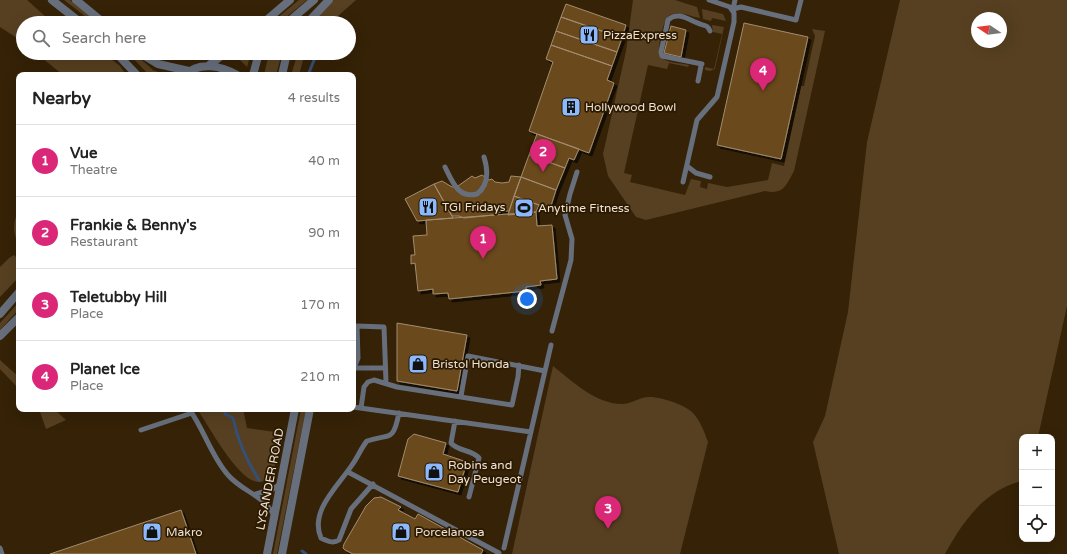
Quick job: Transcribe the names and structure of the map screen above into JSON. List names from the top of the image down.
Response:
{
  "streets": {
    "street": ["LYSANDER ROAD"]
  },
  "places": {
    "restaurant": ["PizzaExpress", "TGI Fridays"],
    "building": ["Hollywood Bowl"],
    "sports": ["Anytime Fitness"],
    "shop": [
      "Bristol Honda",
      "Robins and Day Peugeot",
      "Makro",
      "Porcelanosa"
    ]
  },
  "north": "left",
  "page": {
    "search": "Search here",
    "pins": [
      "4",
      "2",
      "1",
      "3"
    ],
    "heading": ["Nearby", "4 results"],
    "list": [
      {
        "mark": "1",
        "name": "Vue",
        "note": "Theatre",
        "value": "40 m"
      },
      {
        "mark": "2",
        "name": "Frankie & Benny's",
        "note": "Restaurant",
        "value": "90 m"
      },
      {
        "mark": "3",
        "name": "Teletubby Hill",
        "note": "Place",
        "value": "170 m"
      },
      {
        "mark": "4",
        "name": "Planet Ice",
        "note": "Place",
        "value": "210 m"
      }
    ],
    "map_buttons": ["+", "−"]
  }
}
